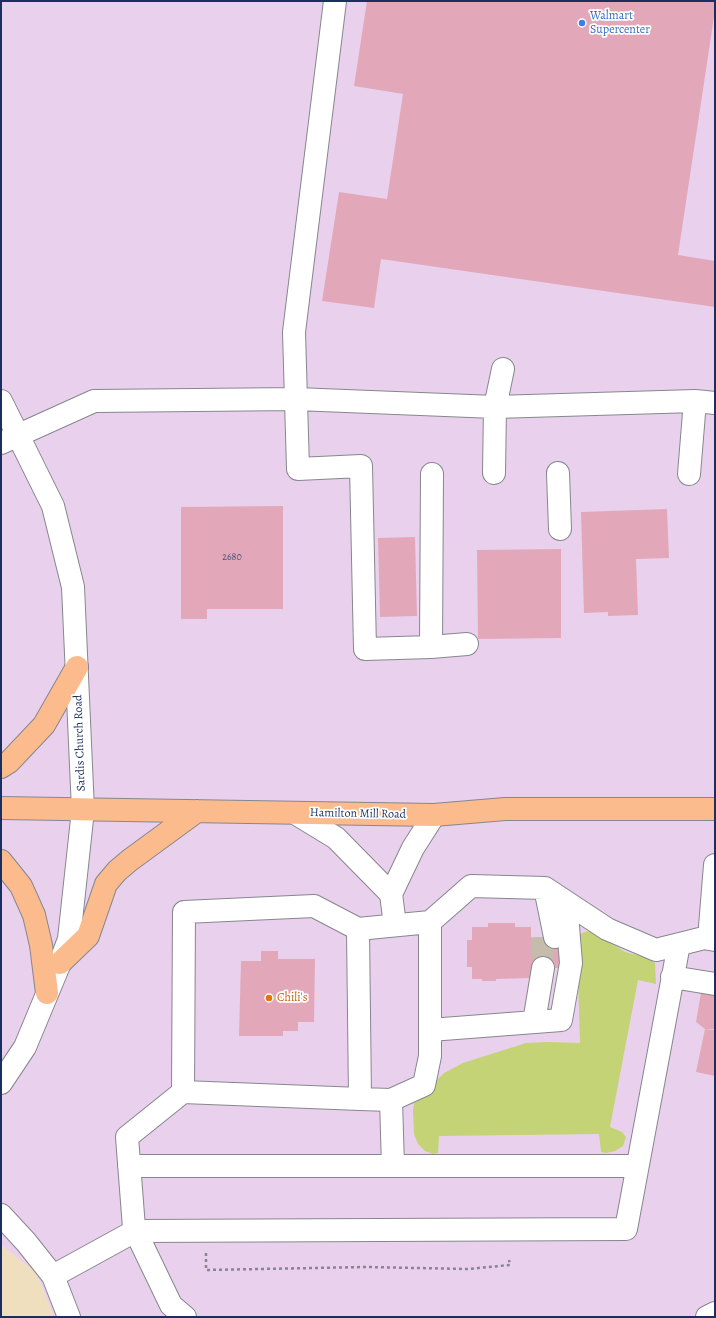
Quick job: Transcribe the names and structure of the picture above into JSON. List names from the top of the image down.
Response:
{
  "streets": {
    "main road": ["Hamilton Mill Road"],
    "street": ["Sardis Church Road"]
  },
  "crossings": [
    ["Sardis Church Road", "Hamilton Mill Road"]
  ],
  "places": ["Walmart Supercenter", "Chili's"],
  "house_numbers": ["2680"]
}
